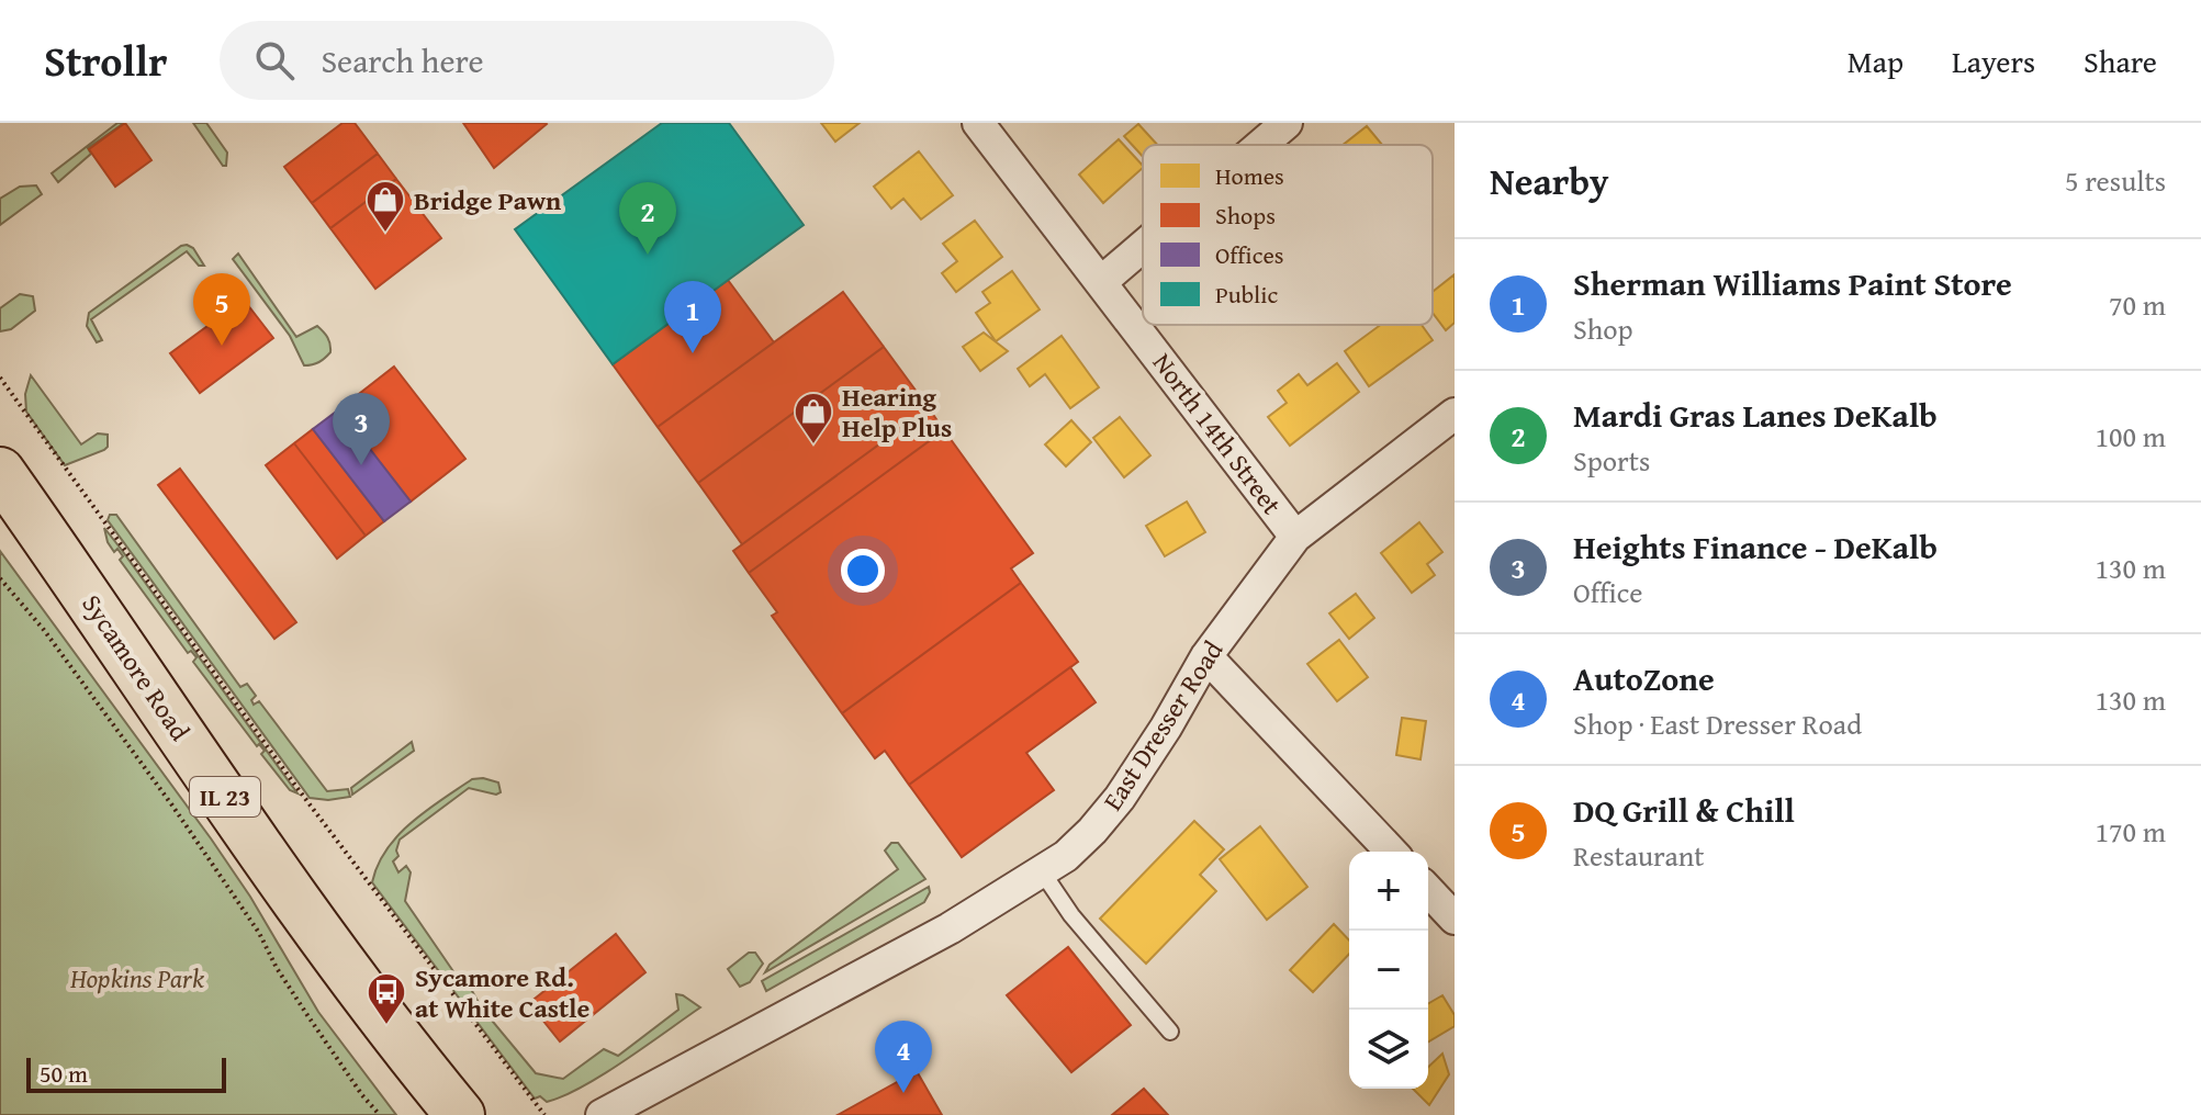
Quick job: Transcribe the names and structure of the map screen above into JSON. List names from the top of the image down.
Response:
{
  "streets": {
    "main road": ["Sycamore Road", "IL 23"],
    "street": ["North 14th Street", "East Dresser Road"]
  },
  "crossings": [
    ["North 14th Street", "East Dresser Road"]
  ],
  "parks": ["Hopkins Park"],
  "places": {
    "shop": ["Bridge Pawn", "Hearing Help Plus"],
    "bus stop": ["Sycamore Rd. at White Castle"]
  },
  "legend": [
    "Homes",
    "Shops",
    "Offices",
    "Public"
  ],
  "scale_bar": "50 m",
  "page": {
    "header": "Strollr",
    "search": "Search here",
    "nav": ["Map", "Layers", "Share"],
    "heading": ["Nearby", "5 results"],
    "pins": [
      "2",
      "5",
      "1",
      "3",
      "4"
    ],
    "list": [
      {
        "mark": "1",
        "name": "Sherman Williams Paint Store",
        "note": "Shop",
        "value": "70 m"
      },
      {
        "mark": "2",
        "name": "Mardi Gras Lanes DeKalb",
        "note": "Sports",
        "value": "100 m"
      },
      {
        "mark": "3",
        "name": "Heights Finance - DeKalb",
        "note": "Office",
        "value": "130 m"
      },
      {
        "mark": "4",
        "name": "AutoZone",
        "note": "Shop · East Dresser Road",
        "value": "130 m"
      },
      {
        "mark": "5",
        "name": "DQ Grill & Chill",
        "note": "Restaurant",
        "value": "170 m"
      }
    ],
    "map_buttons": ["+", "−"],
    "scale": "50 m"
  }
}
